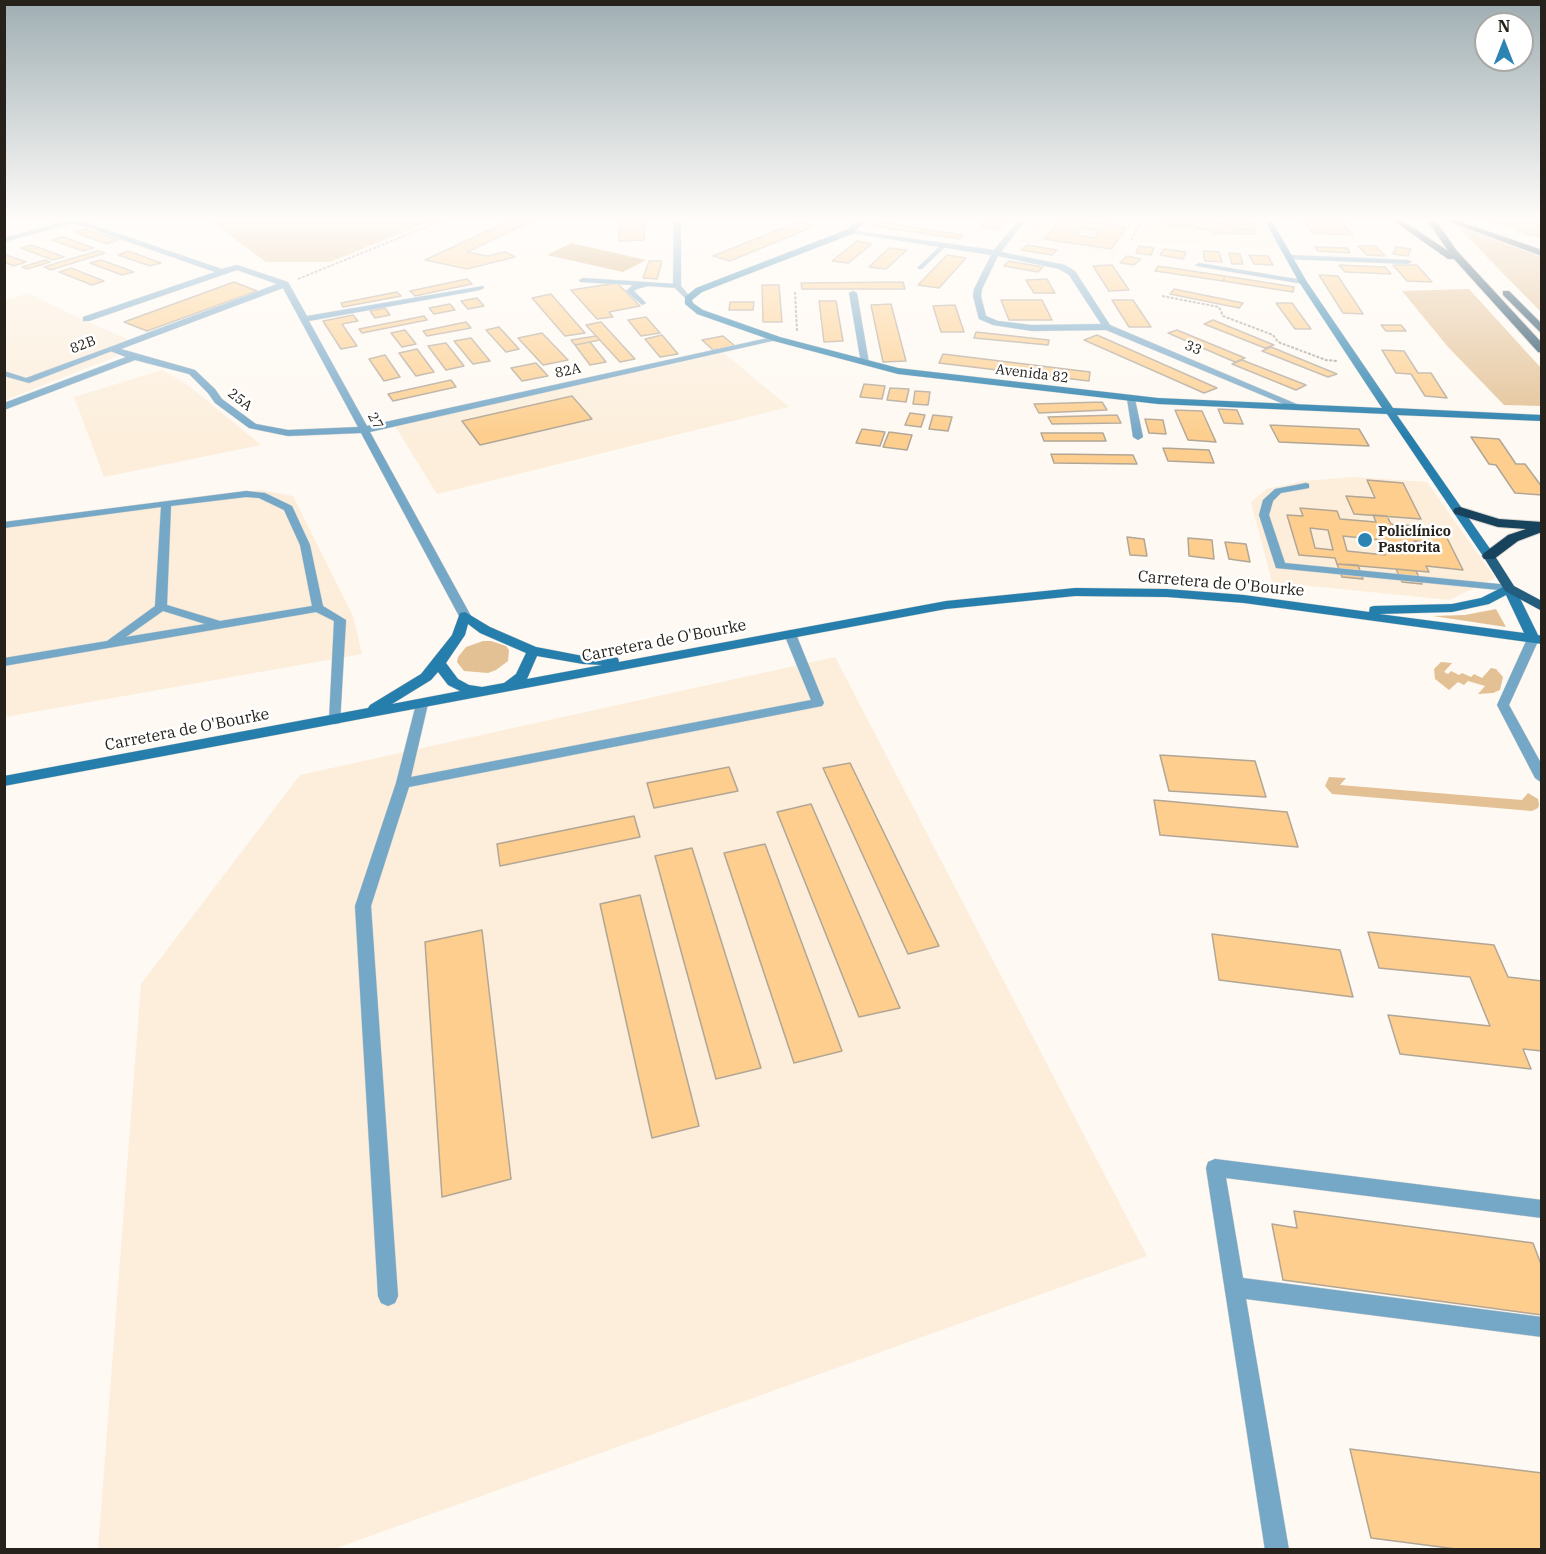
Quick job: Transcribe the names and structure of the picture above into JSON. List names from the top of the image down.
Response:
{
  "streets": {
    "street": [
      "82B",
      "33",
      "82A",
      "Avenida 82",
      "25A",
      "27",
      "Carretera de O'Bourke"
    ]
  },
  "crossings": [
    ["82B", "25A"],
    ["33", "Avenida 82"],
    ["82A", "Avenida 82"],
    ["82A", "25A"],
    ["82A", "27"],
    ["25A", "27"]
  ],
  "places": ["Policlínico Pastorita"],
  "north": "top"
}
